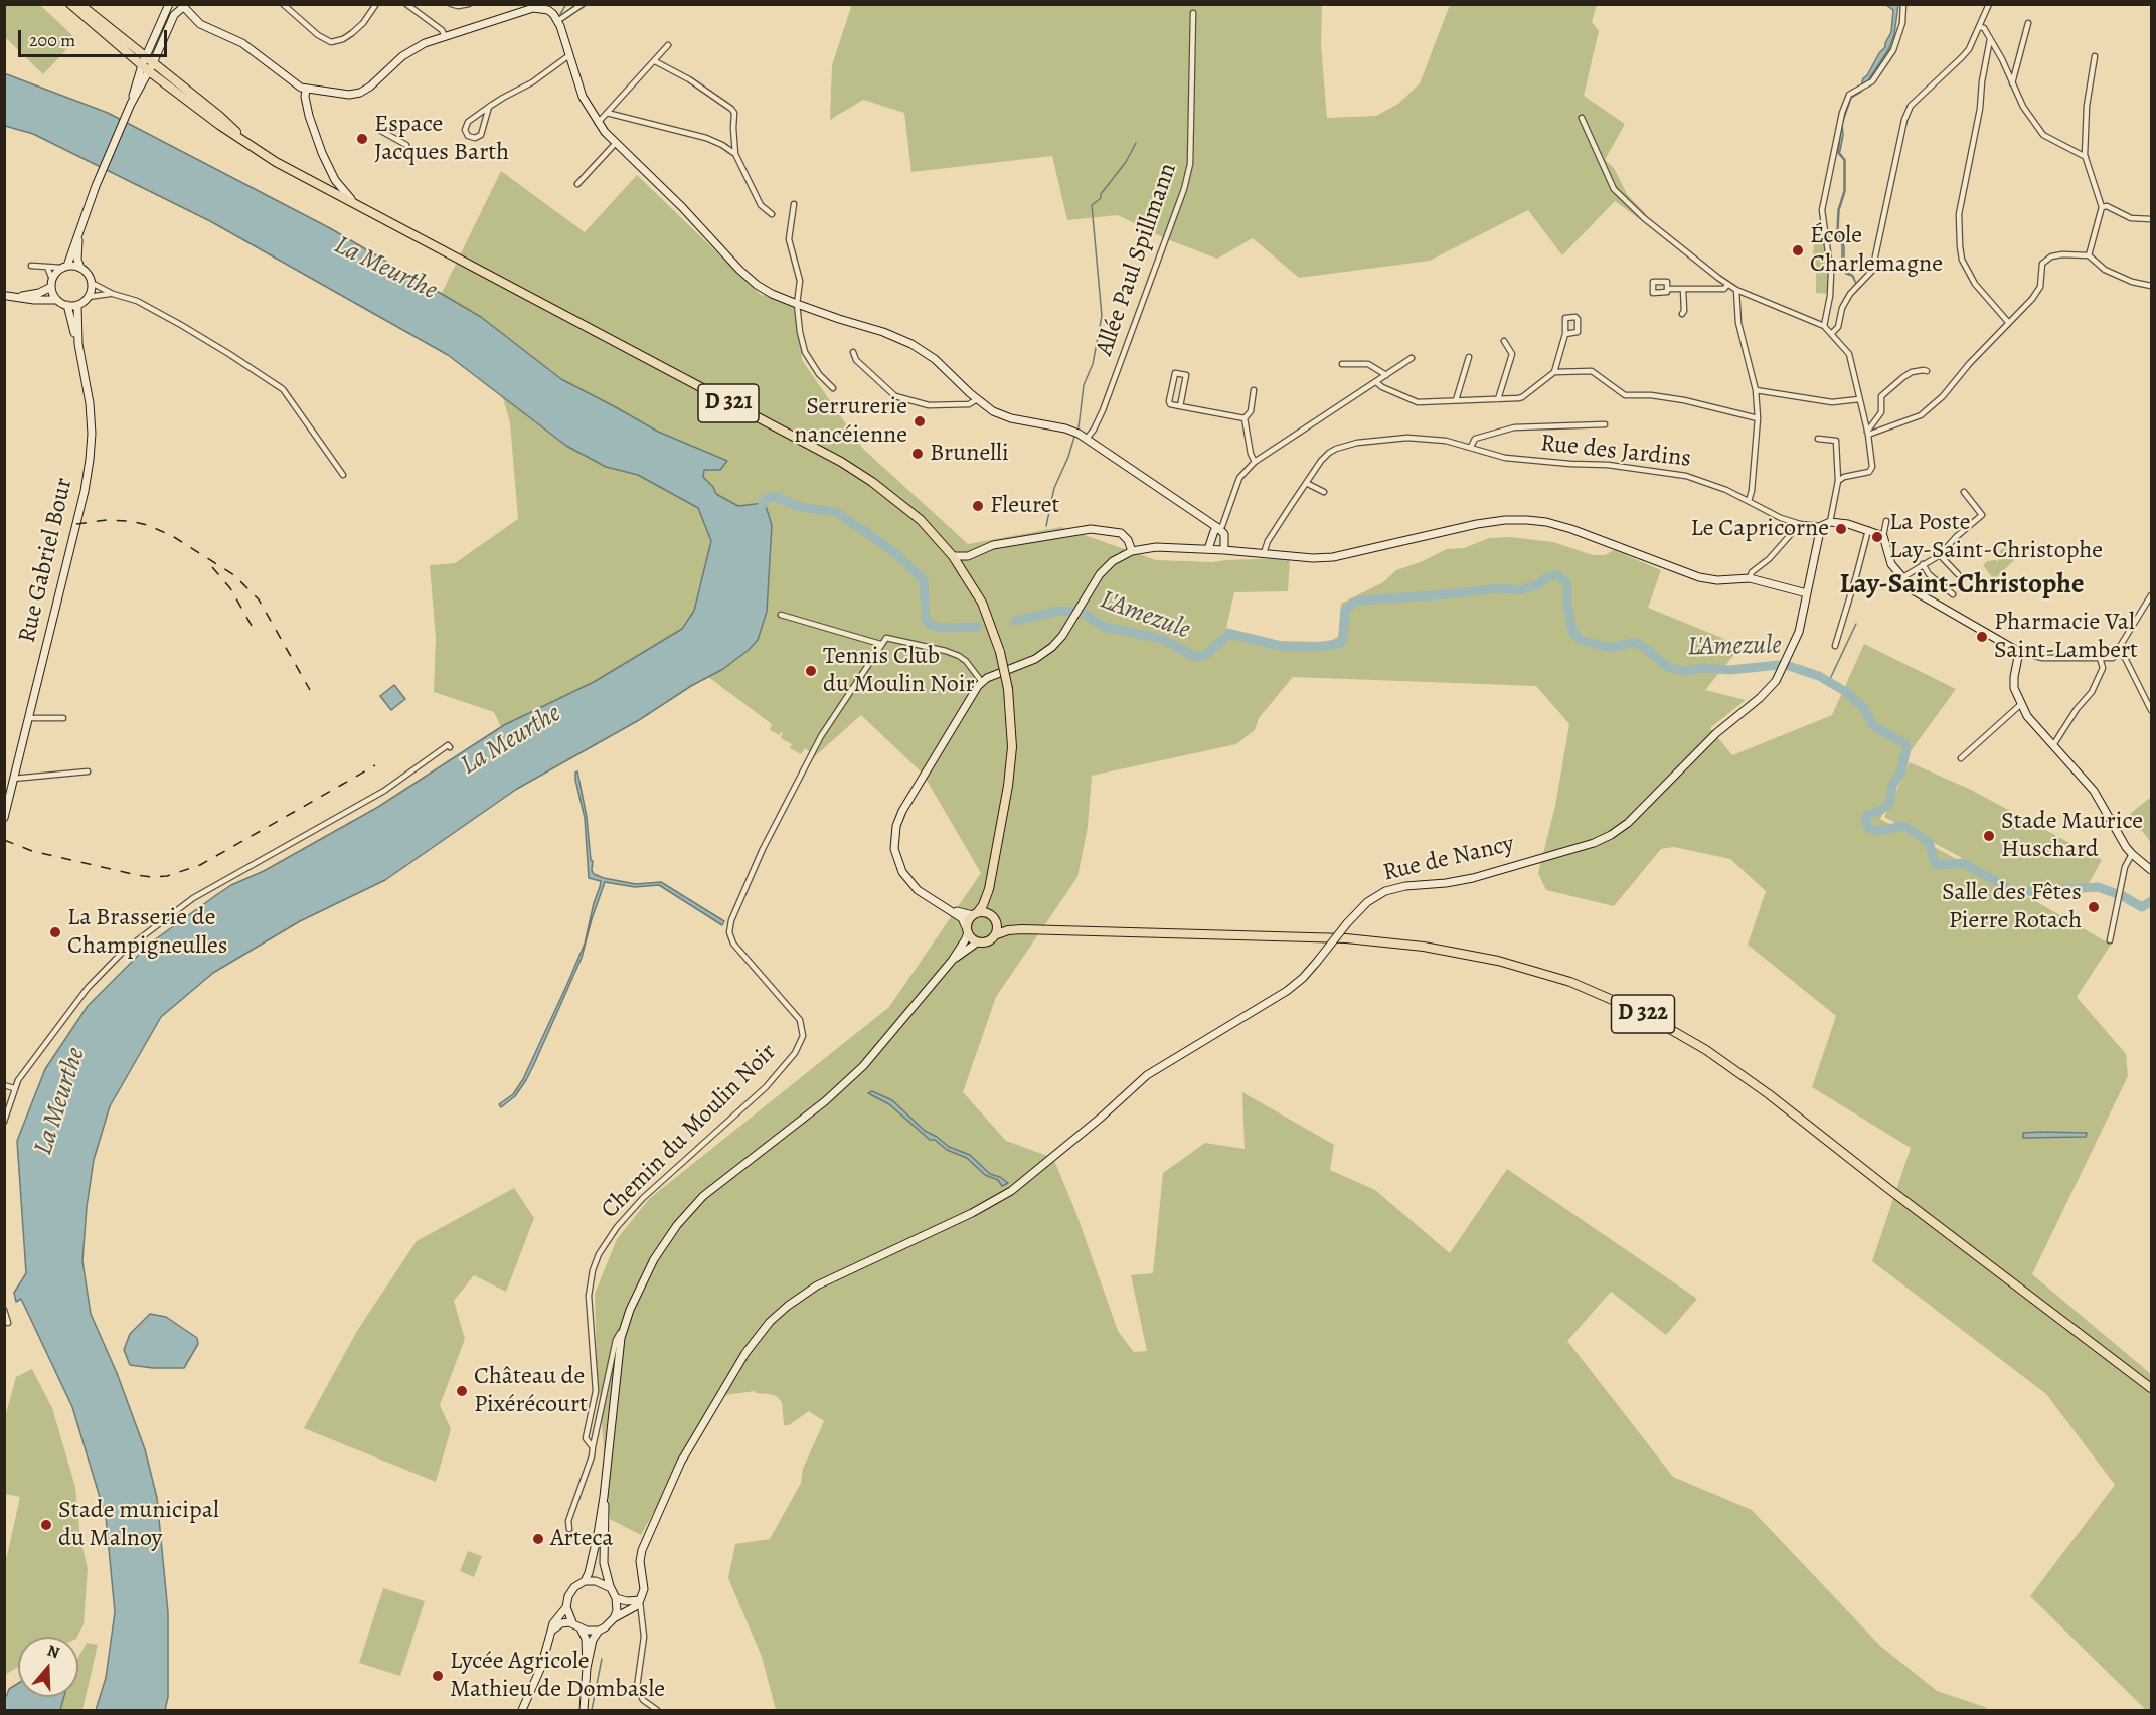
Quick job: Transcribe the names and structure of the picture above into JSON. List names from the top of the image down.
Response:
{
  "streets": {
    "main road": ["D 321", "D 322"],
    "street": [
      "Allée Paul Spillmann",
      "Rue des Jardins",
      "Rue Gabriel Bour",
      "Rue de Nancy",
      "Chemin du Moulin Noir"
    ]
  },
  "crossings": [
    ["D 321", "D 322"],
    ["Rue des Jardins", "Rue de Nancy"]
  ],
  "districts": ["Lay-Saint-Christophe"],
  "water": ["La Meurthe", "L'Amezule"],
  "places": [
    "Espace Jacques Barth",
    "École Charlemagne",
    "Serrurerie nancéienne",
    "Brunelli",
    "Fleuret",
    "Le Capricorne",
    "La Poste Lay-Saint-Christophe",
    "Pharmacie Val Saint-Lambert",
    "Tennis Club du Moulin Noir",
    "Stade Maurice Huschard",
    "Salle des Fêtes Pierre Rotach",
    "La Brasserie de Champigneulles",
    "Château de Pixérécourt",
    "Stade municipal du Malnoy",
    "Arteca",
    "Lycée Agricole Mathieu de Dombasle"
  ],
  "scale_bar": "200 m",
  "north": "top"
}
